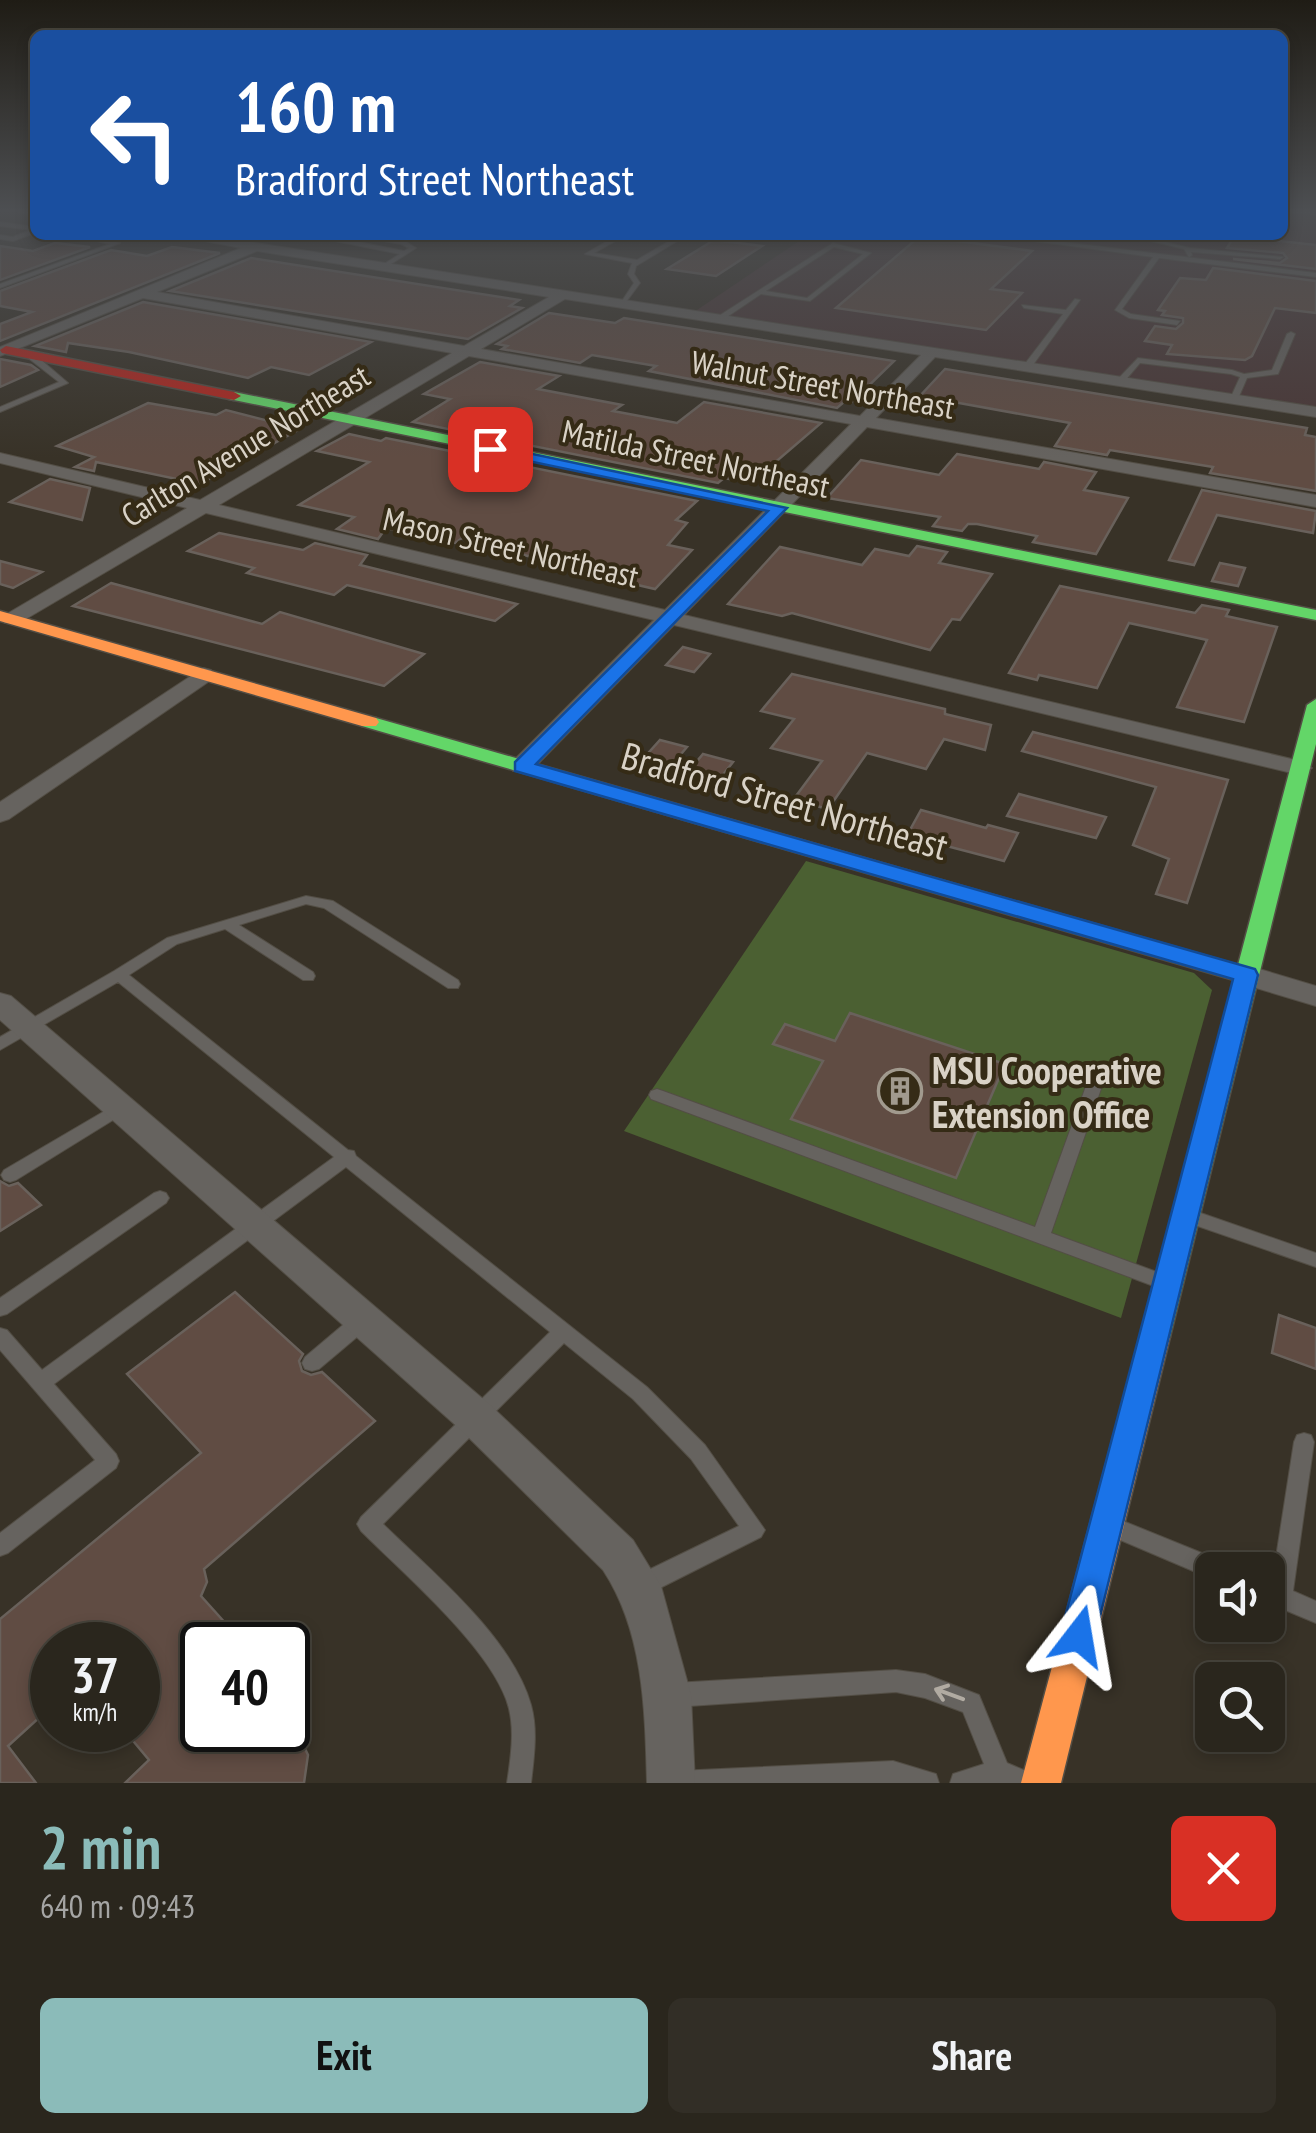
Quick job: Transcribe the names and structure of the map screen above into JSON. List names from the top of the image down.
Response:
{
  "streets": {
    "street": [
      "Walnut Street Northeast",
      "Carlton Avenue Northeast",
      "Matilda Street Northeast",
      "Mason Street Northeast",
      "Bradford Street Northeast"
    ]
  },
  "crossings": [
    ["Walnut Street Northeast", "Carlton Avenue Northeast"],
    ["Carlton Avenue Northeast", "Matilda Street Northeast"],
    ["Carlton Avenue Northeast", "Mason Street Northeast"],
    ["Carlton Avenue Northeast", "Bradford Street Northeast"]
  ],
  "places": {
    "building": ["MSU Cooperative Extension Office"]
  },
  "page": {
    "turn": ["160 m", "Bradford Street Northeast"],
    "speed": "37 km/h",
    "limit": "40",
    "heading": ["2 min", "640 m · 09:43"],
    "buttons": ["Exit", "Share"]
  }
}
